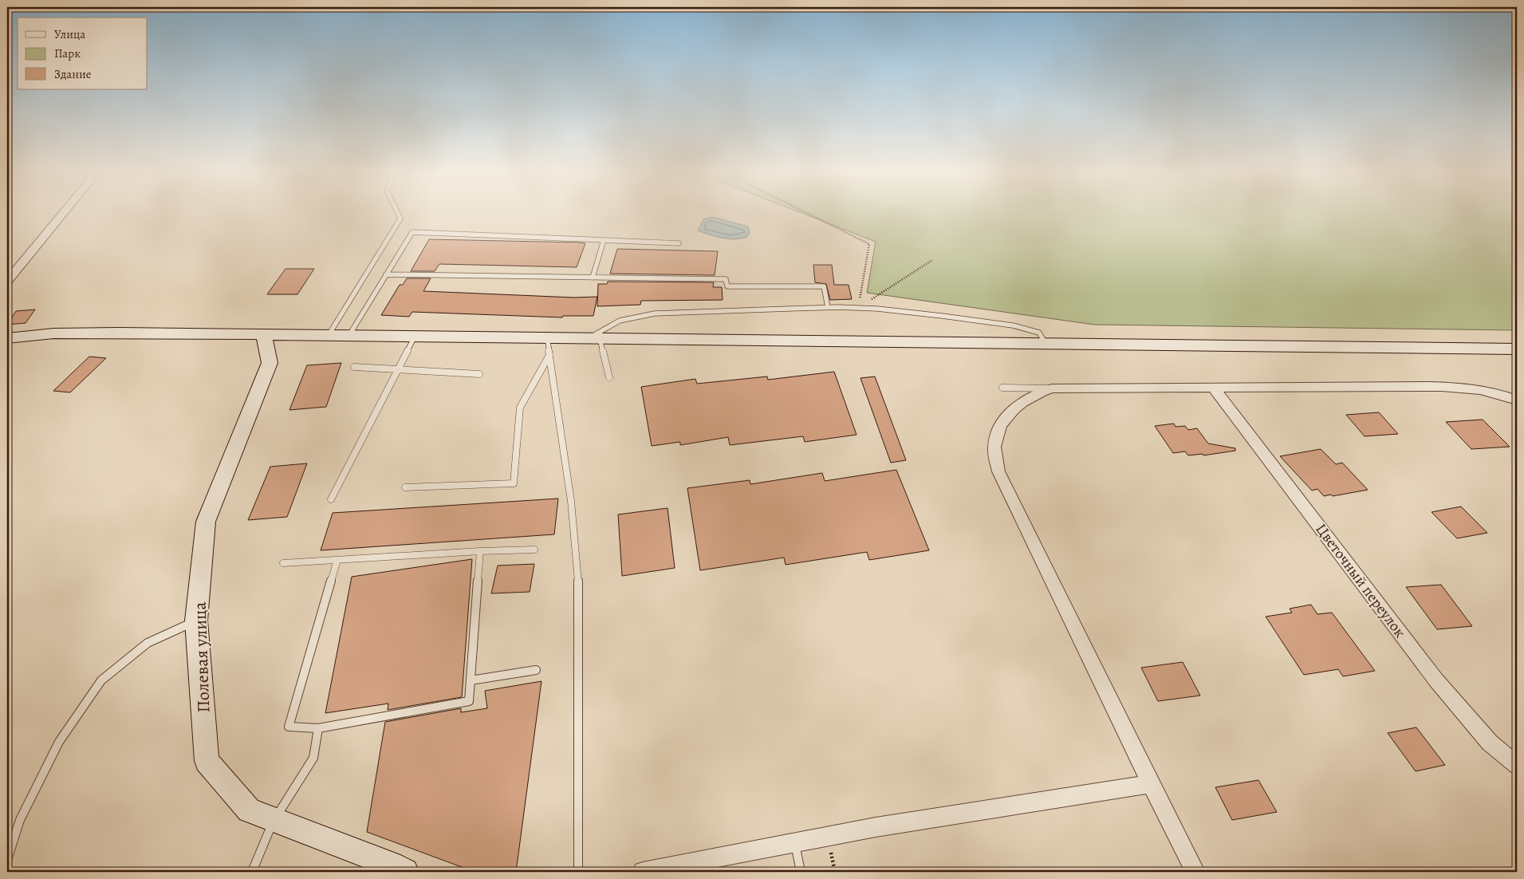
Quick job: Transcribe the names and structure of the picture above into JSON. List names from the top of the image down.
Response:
{
  "streets": {
    "street": ["Цветочный переулок", "Полевая улица"]
  },
  "legend": ["Улица", "Парк", "Здание"]
}
